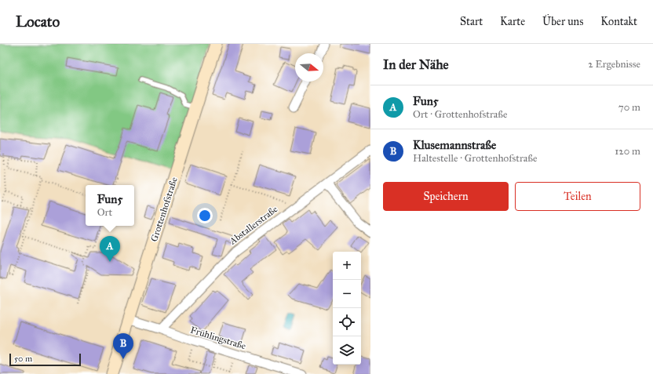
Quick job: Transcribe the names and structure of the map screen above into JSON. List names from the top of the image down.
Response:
{
  "streets": {
    "main road": ["Grottenhofstraße"],
    "street": ["Abstallerstraße", "Frühlingstraße"]
  },
  "crossings": [
    ["Grottenhofstraße", "Frühlingstraße"],
    ["Abstallerstraße", "Frühlingstraße"]
  ],
  "scale_bar": "50 m",
  "north": "right",
  "page": {
    "header": "Locato",
    "nav": [
      "Start",
      "Karte",
      "Über uns",
      "Kontakt"
    ],
    "heading": ["In der Nähe", "2 Ergebnisse"],
    "list": [
      {
        "mark": "A",
        "name": "Fun5",
        "note": "Ort · Grottenhofstraße",
        "value": "70 m"
      },
      {
        "mark": "B",
        "name": "Klusemannstraße",
        "note": "Haltestelle · Grottenhofstraße",
        "value": "120 m"
      }
    ],
    "buttons": ["Speichern", "Teilen"],
    "popup": ["Fun5", "Ort"],
    "pins": ["A", "B"],
    "map_buttons": ["+", "−"],
    "scale": "50 m"
  }
}
